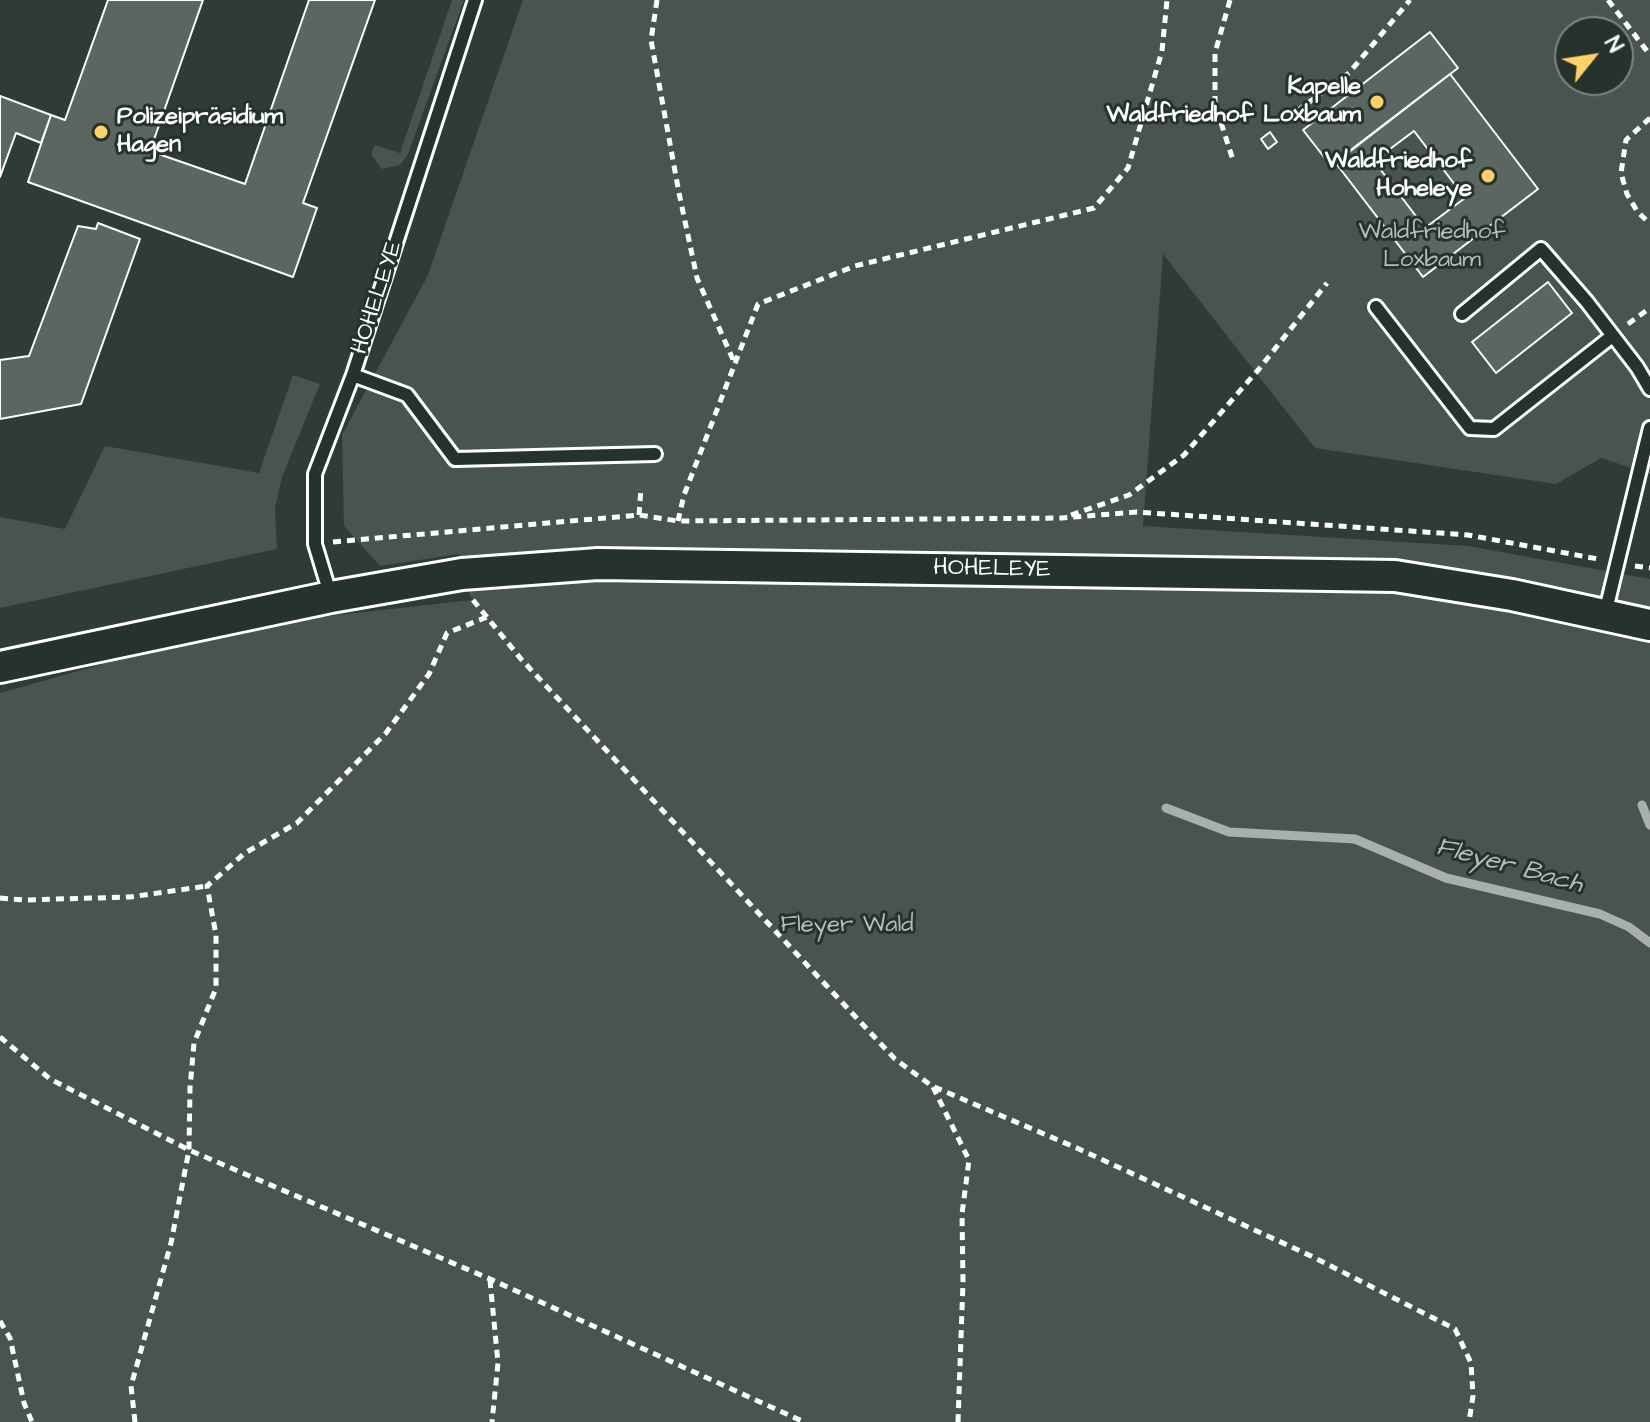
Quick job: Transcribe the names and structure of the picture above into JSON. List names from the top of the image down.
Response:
{
  "streets": {
    "street": ["HOHELEYE"]
  },
  "water": ["Fleyer Bach"],
  "parks": ["Waldfriedhof Loxbaum", "Fleyer Wald"],
  "places": ["Kapelle Waldfriedhof Loxbaum", "Polizeipräsidium Hagen", "Waldfriedhof Hoheleye"],
  "north": "top right"
}
